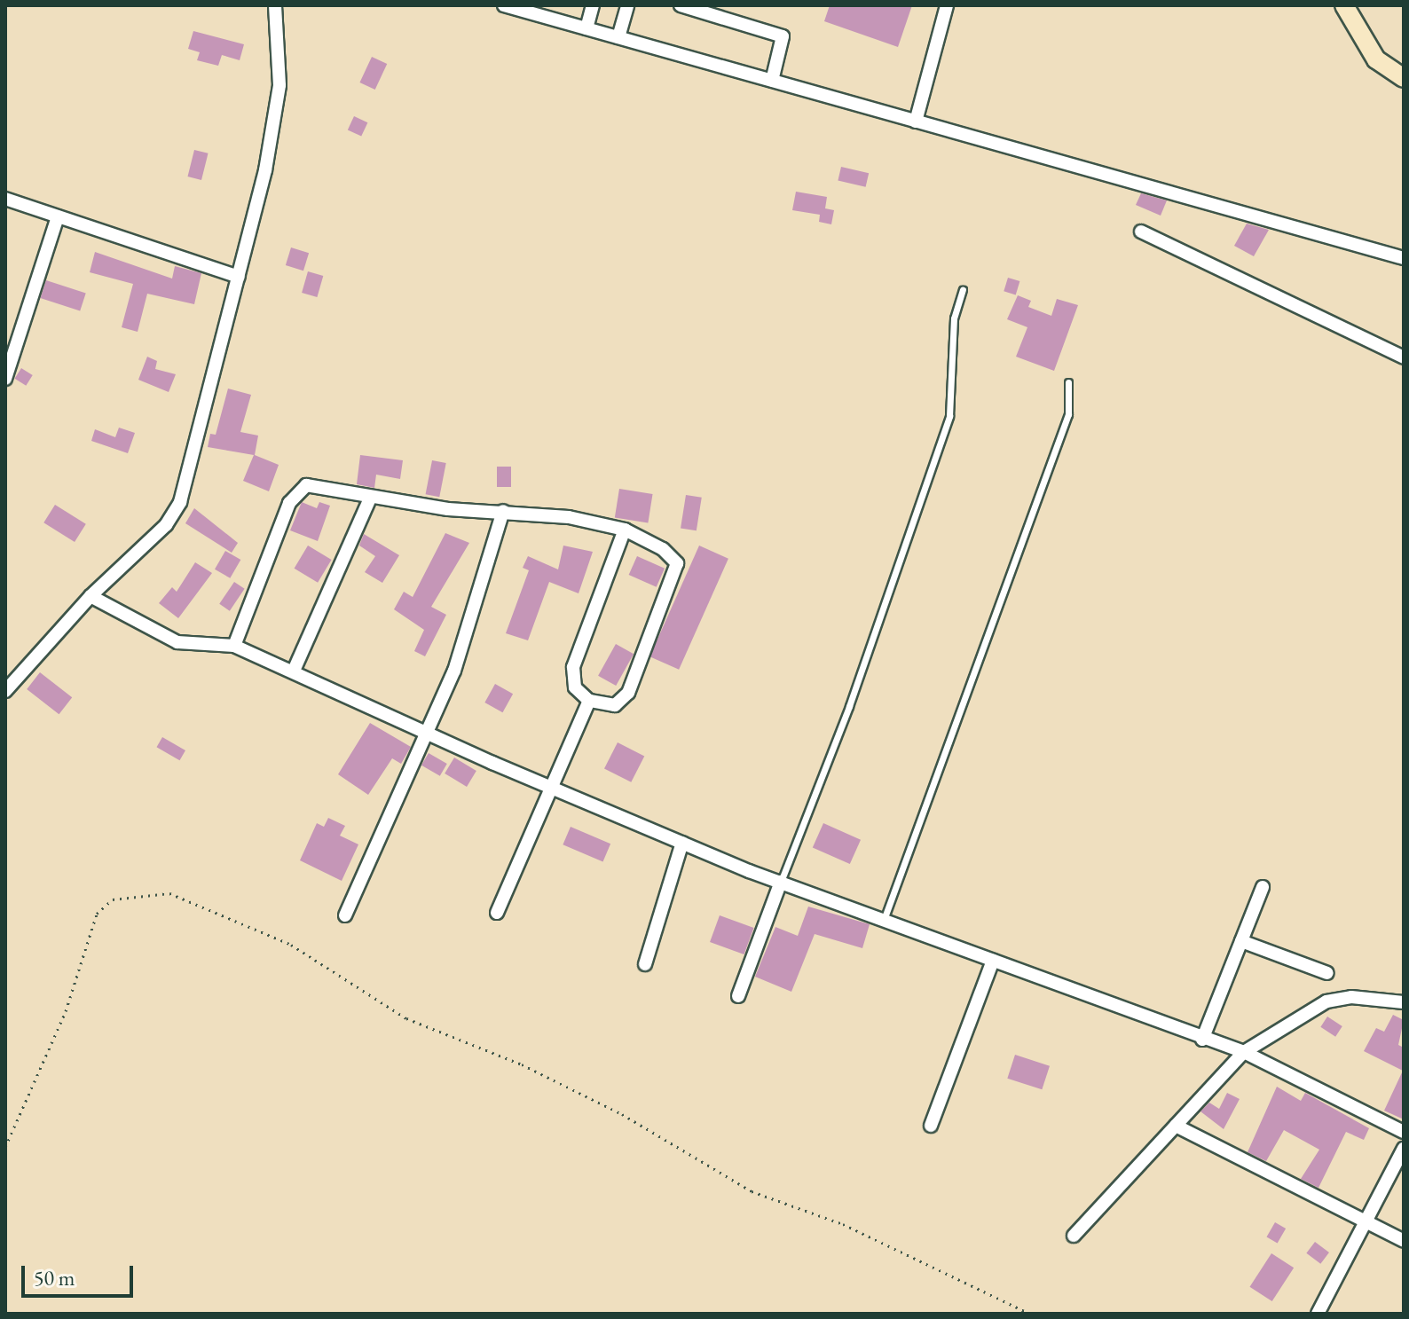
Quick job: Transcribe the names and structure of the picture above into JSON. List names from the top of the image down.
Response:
{
  "scale_bar": "50 m"
}
